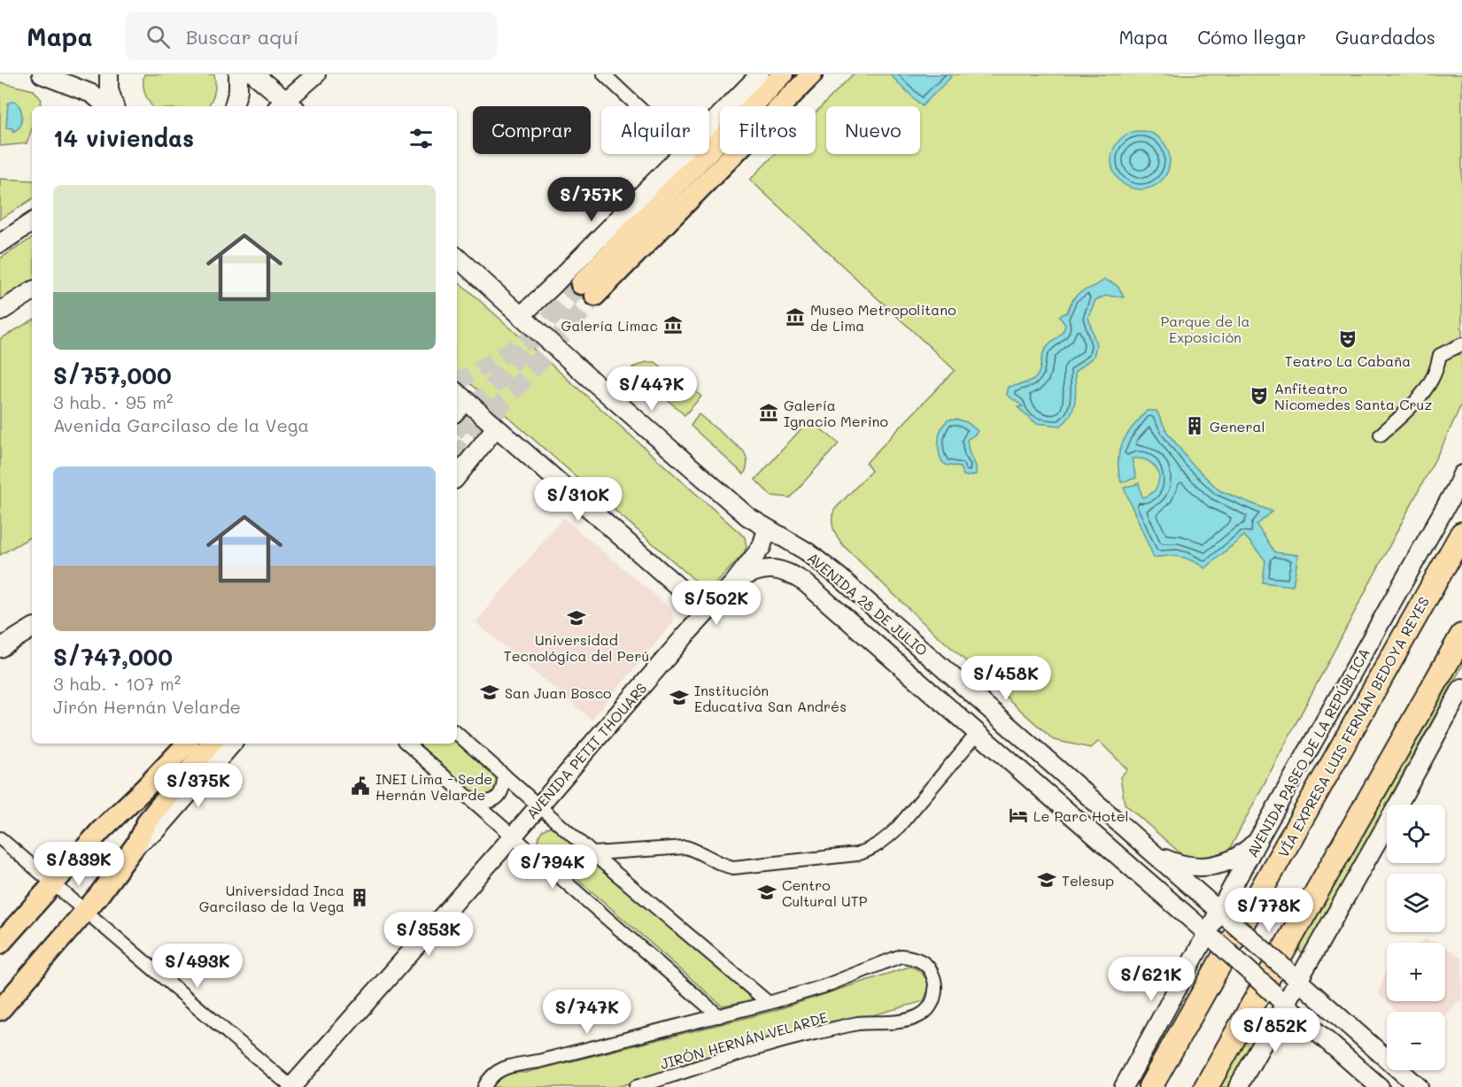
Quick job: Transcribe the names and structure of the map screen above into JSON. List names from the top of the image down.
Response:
{
  "streets": {
    "highway": ["VÍA EXPRESA LUIS FERNÁN BEDOYA REYES"],
    "main road": ["AVENIDA 28 DE JULIO", "AVENIDA PETIT THOUARS", "AVENIDA PASEO DE LA REPÚBLICA"],
    "street": ["JIRÓN HERNÁN VELARDE"]
  },
  "crossings": [
    ["AVENIDA 28 DE JULIO", "AVENIDA PETIT THOUARS"],
    ["AVENIDA 28 DE JULIO", "AVENIDA PASEO DE LA REPÚBLICA"],
    ["AVENIDA PETIT THOUARS", "JIRÓN HERNÁN VELARDE"]
  ],
  "parks": ["Parque de la Exposición"],
  "places": {
    "museum": ["Museo Metropolitano de Lima", "Galería Límac", "Galería Ignacio Merino"],
    "theatre": ["Teatro La Cabaña", "Anfiteatro Nicomedes Santa Cruz"],
    "building": ["General", "Universidad Inca Garcilaso de la Vega"],
    "school or university": [
      "Universidad Tecnológica del Perú",
      "San Juan Bosco",
      "Institución Educativa San Andrés",
      "Telesup",
      "Centro Cultural UTP"
    ],
    "public building": ["INEI Lima - Sede Hernán Velarde"],
    "hotel": ["Le Parc Hotel"]
  },
  "page": {
    "header": "Mapa",
    "search": "Buscar aquí",
    "nav": ["Mapa", "Cómo llegar", "Guardados"],
    "chip": [
      "Comprar",
      "Alquilar",
      "Filtros",
      "Nuevo"
    ],
    "heading": "14 viviendas",
    "list": [
      {
        "name": "S/757,000",
        "note": "3 hab. · 95 m² · Avenida Garcilaso de la Vega"
      },
      {
        "name": "S/747,000",
        "note": "3 hab. · 107 m² · Jirón Hernán Velarde"
      }
    ],
    "price": [
      "S/757K",
      "S/447K",
      "S/310K",
      "S/502K",
      "S/458K",
      "S/375K",
      "S/839K",
      "S/794K",
      "S/778K",
      "S/353K",
      "S/493K",
      "S/621K",
      "S/747K",
      "S/852K"
    ],
    "map_buttons": ["+", "−"]
  }
}
